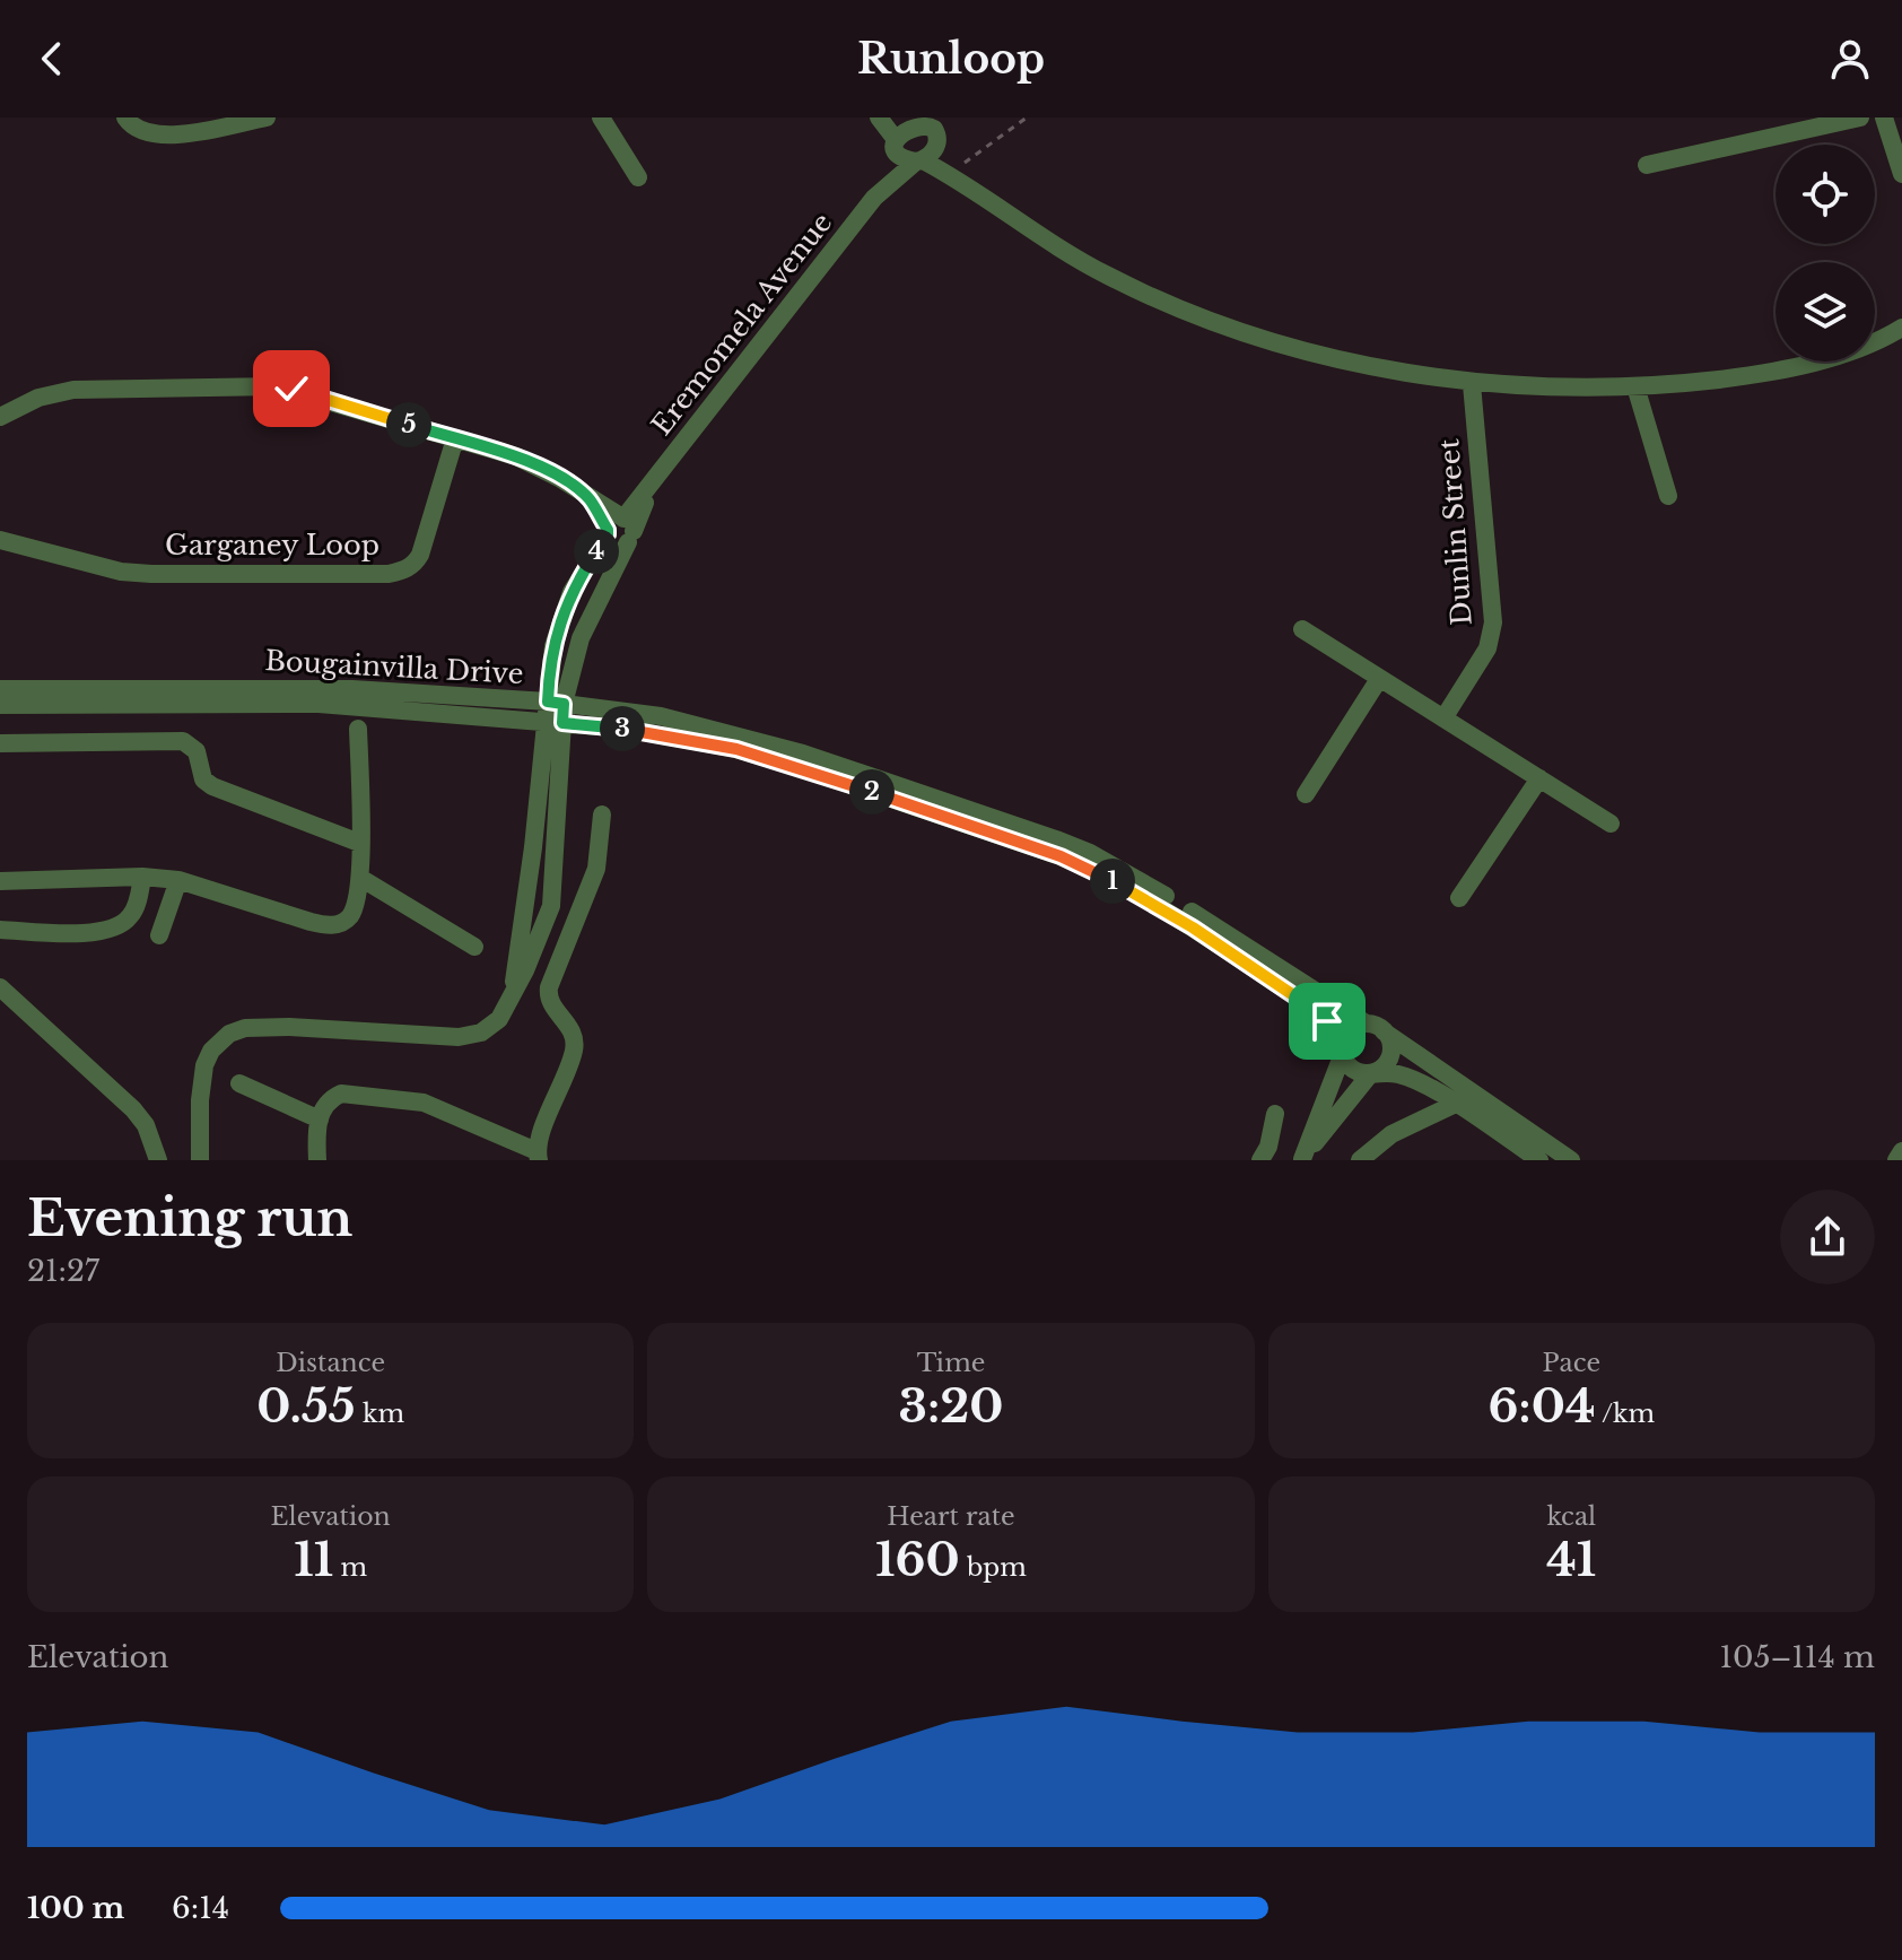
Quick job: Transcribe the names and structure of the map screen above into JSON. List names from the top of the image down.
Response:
{
  "streets": {
    "street": [
      "Eremomela Avenue",
      "Dunlin Street",
      "Garganey Loop",
      "Bougainvilla Drive"
    ]
  },
  "crossings": [
    ["Eremomela Avenue", "Bougainvilla Drive"]
  ],
  "page": {
    "header": "Runloop",
    "pins": [
      "5",
      "4",
      "3",
      "2",
      "1"
    ],
    "heading": ["Evening run", "21:27"],
    "stats": [
      ["Distance", "0.55 km"],
      ["Time", "3:20"],
      ["Pace", "6:04 /km"],
      ["Elevation", "11 m"],
      ["Heart rate", "160 bpm"],
      ["kcal", "41"]
    ],
    "chart": ["Elevation", "105–114 m"],
    "list": [
      {
        "name": "100 m",
        "note": "6:14"
      }
    ]
  }
}
